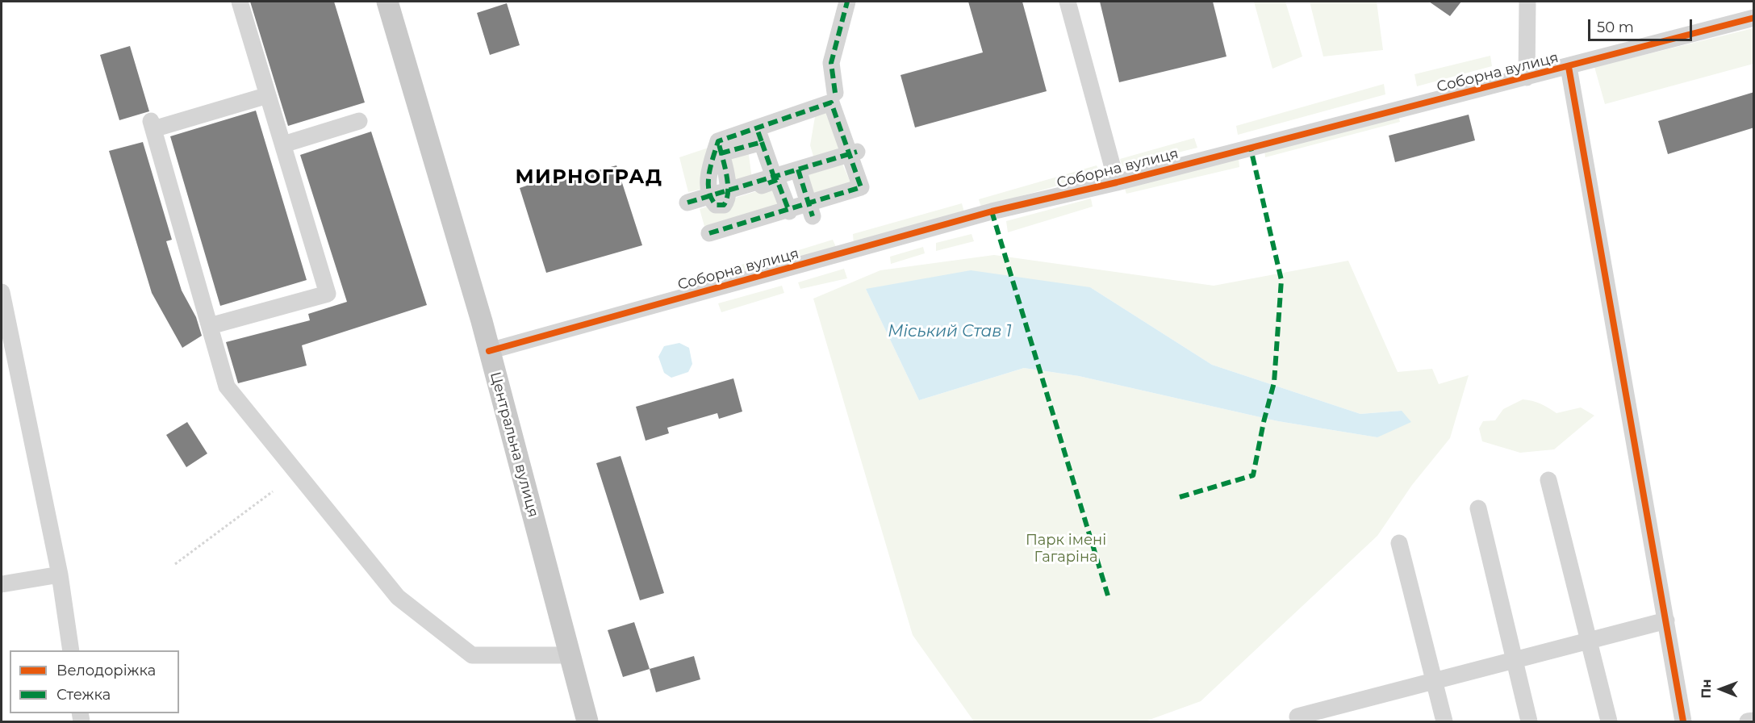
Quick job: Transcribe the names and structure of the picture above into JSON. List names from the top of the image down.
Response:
{
  "streets": {
    "main road": ["Центральна вулиця"],
    "street": ["Соборна вулиця"]
  },
  "crossings": [
    ["Соборна вулиця", "Центральна вулиця"]
  ],
  "districts": ["МИРНОГРАД"],
  "water": ["Міський Став 1"],
  "parks": ["Парк імені Гагаріна"],
  "legend": ["Велодоріжка", "Стежка"],
  "scale_bar": "50 m",
  "north": "left"
}
